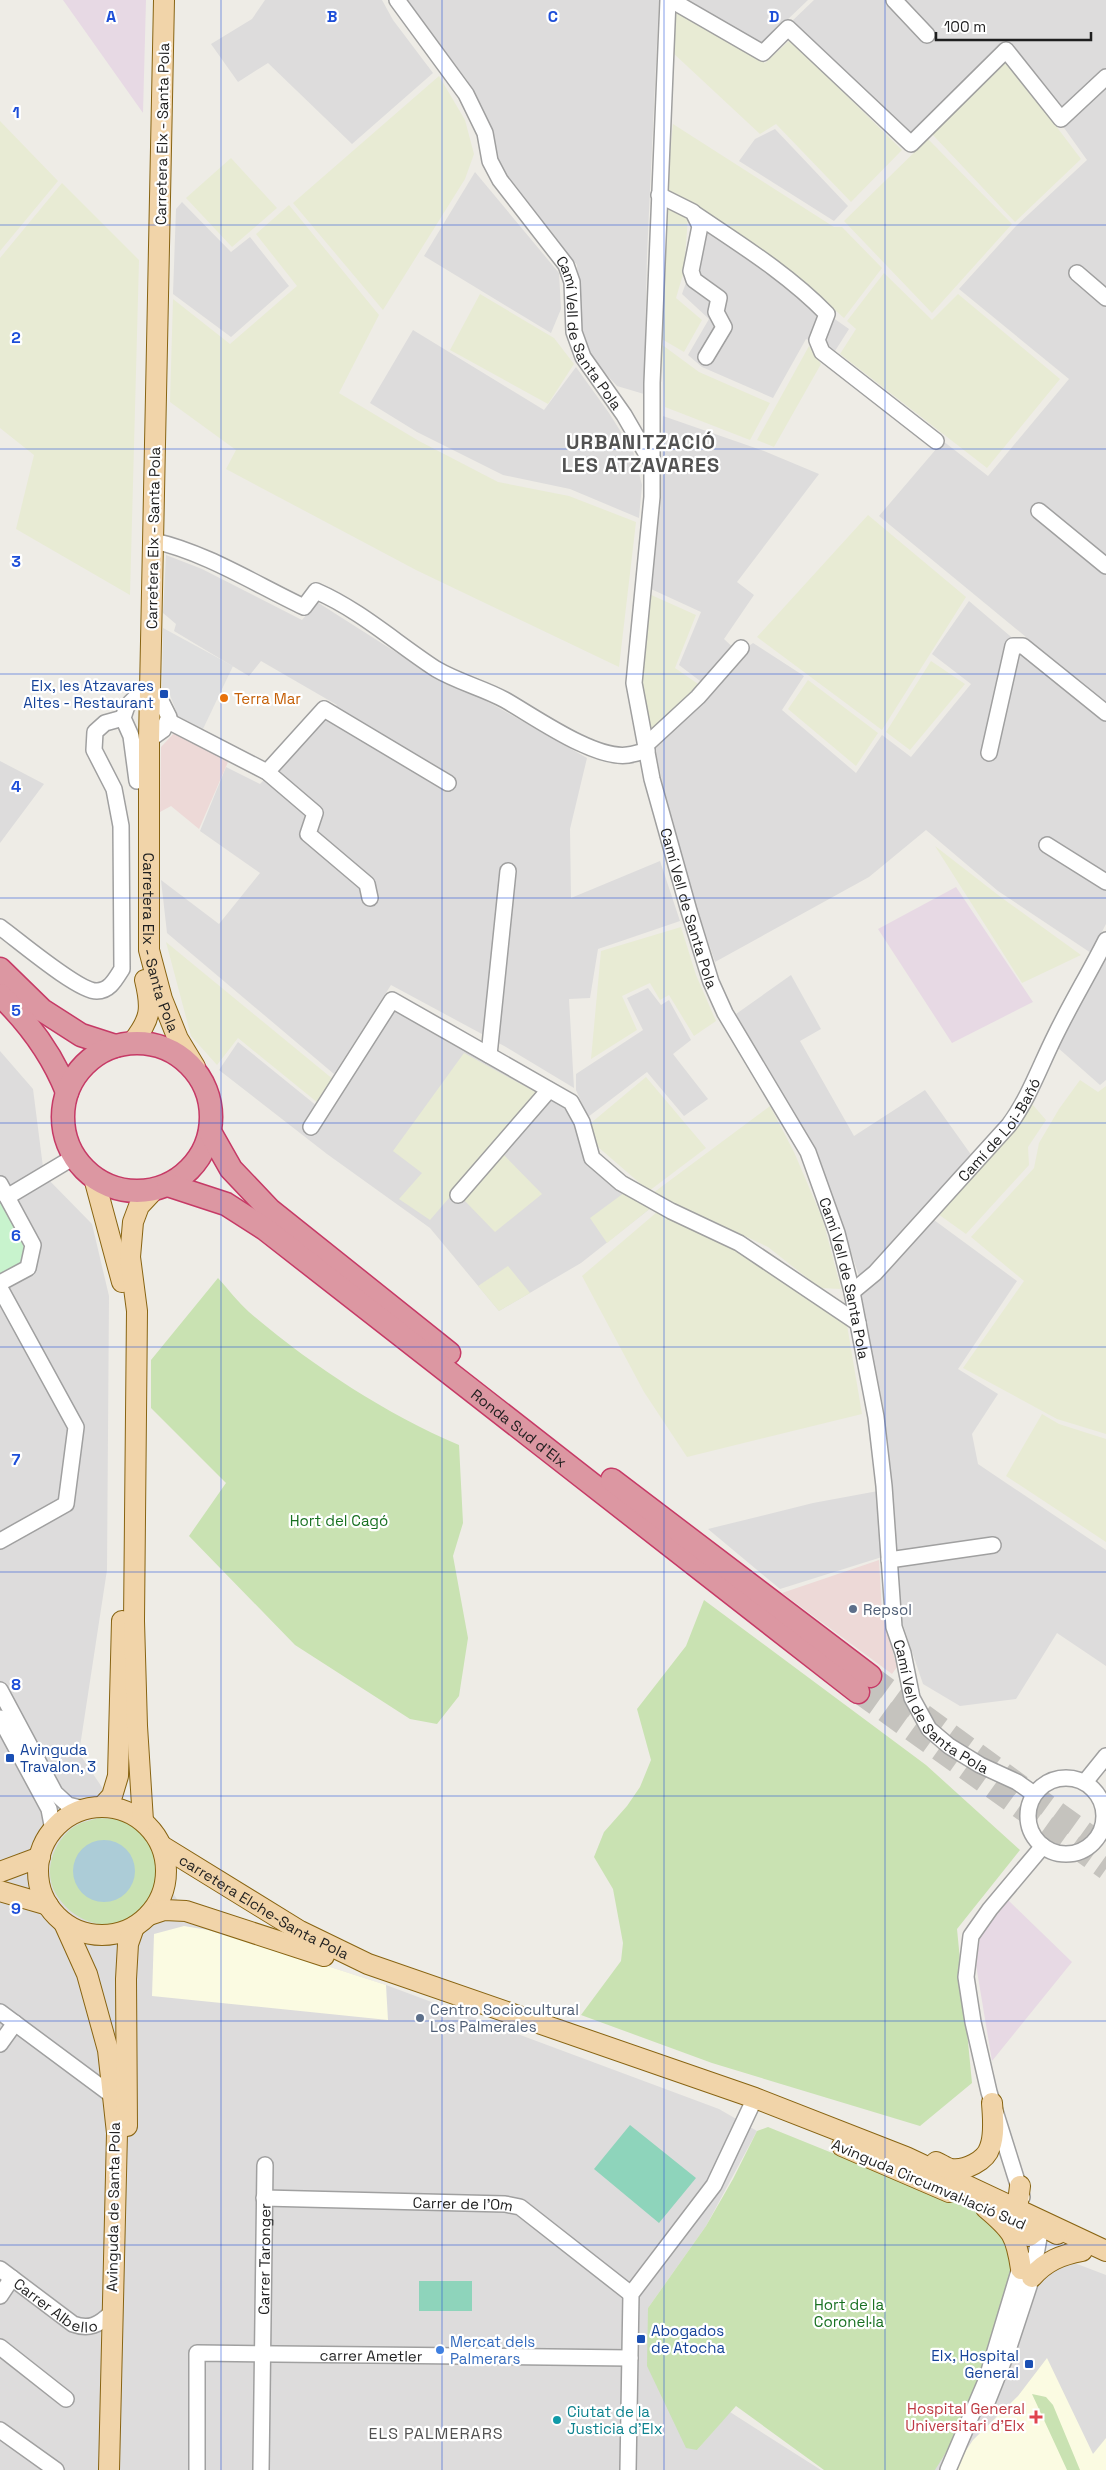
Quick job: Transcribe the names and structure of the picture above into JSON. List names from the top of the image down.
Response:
{
  "streets": {
    "highway": ["Ronda Sud d'Elx"],
    "main road": [
      "Carretera Elx - Santa Pola",
      "carretera Elche-Santa Pola",
      "Avinguda Circumval·lació Sud",
      "Avinguda de Santa Pola"
    ],
    "street": [
      "Camí Vell de Santa Pola",
      "Camí de Loi-Bañó",
      "Carrer de l'Om",
      "Carrer Taronger",
      "Carrer Albello",
      "carrer Ametler"
    ]
  },
  "crossings": [
    ["Carretera Elx - Santa Pola", "Ronda Sud d'Elx"],
    ["Camí Vell de Santa Pola", "Camí de Loi-Bañó"],
    ["carretera Elche-Santa Pola", "Avinguda Circumval·lació Sud"],
    ["carretera Elche-Santa Pola", "Avinguda de Santa Pola"],
    ["Carrer de l'Om", "Carrer Taronger"],
    ["Avinguda de Santa Pola", "Carrer Albello"],
    ["Carrer Taronger", "carrer Ametler"]
  ],
  "districts": ["URBANITZACIÓ LES ATZAVARES", "ELS PALMERARS"],
  "parks": ["Hort del Cagó", "Hort de la Coronel·la"],
  "places": {
    "transit": [
      "Elx, les Atzavares Altes - Restaurant",
      "Avinguda Travalon, 3",
      "Abogados de Atocha",
      "Elx, Hospital General"
    ],
    "other": [
      "Terra Mar",
      "Repsol",
      "Centro Sociocultural Los Palmerales",
      "Mercat dels Palmerars",
      "Ciutat de la Justicia d'Elx"
    ],
    "health": ["Hospital General Universitari d'Elx"]
  },
  "scale_bar": "100 m",
  "grid": {
    "columns": [
      "A",
      "B",
      "C",
      "D"
    ],
    "rows": [
      "1",
      "2",
      "3",
      "4",
      "5",
      "6",
      "7",
      "8",
      "9"
    ]
  }
}
